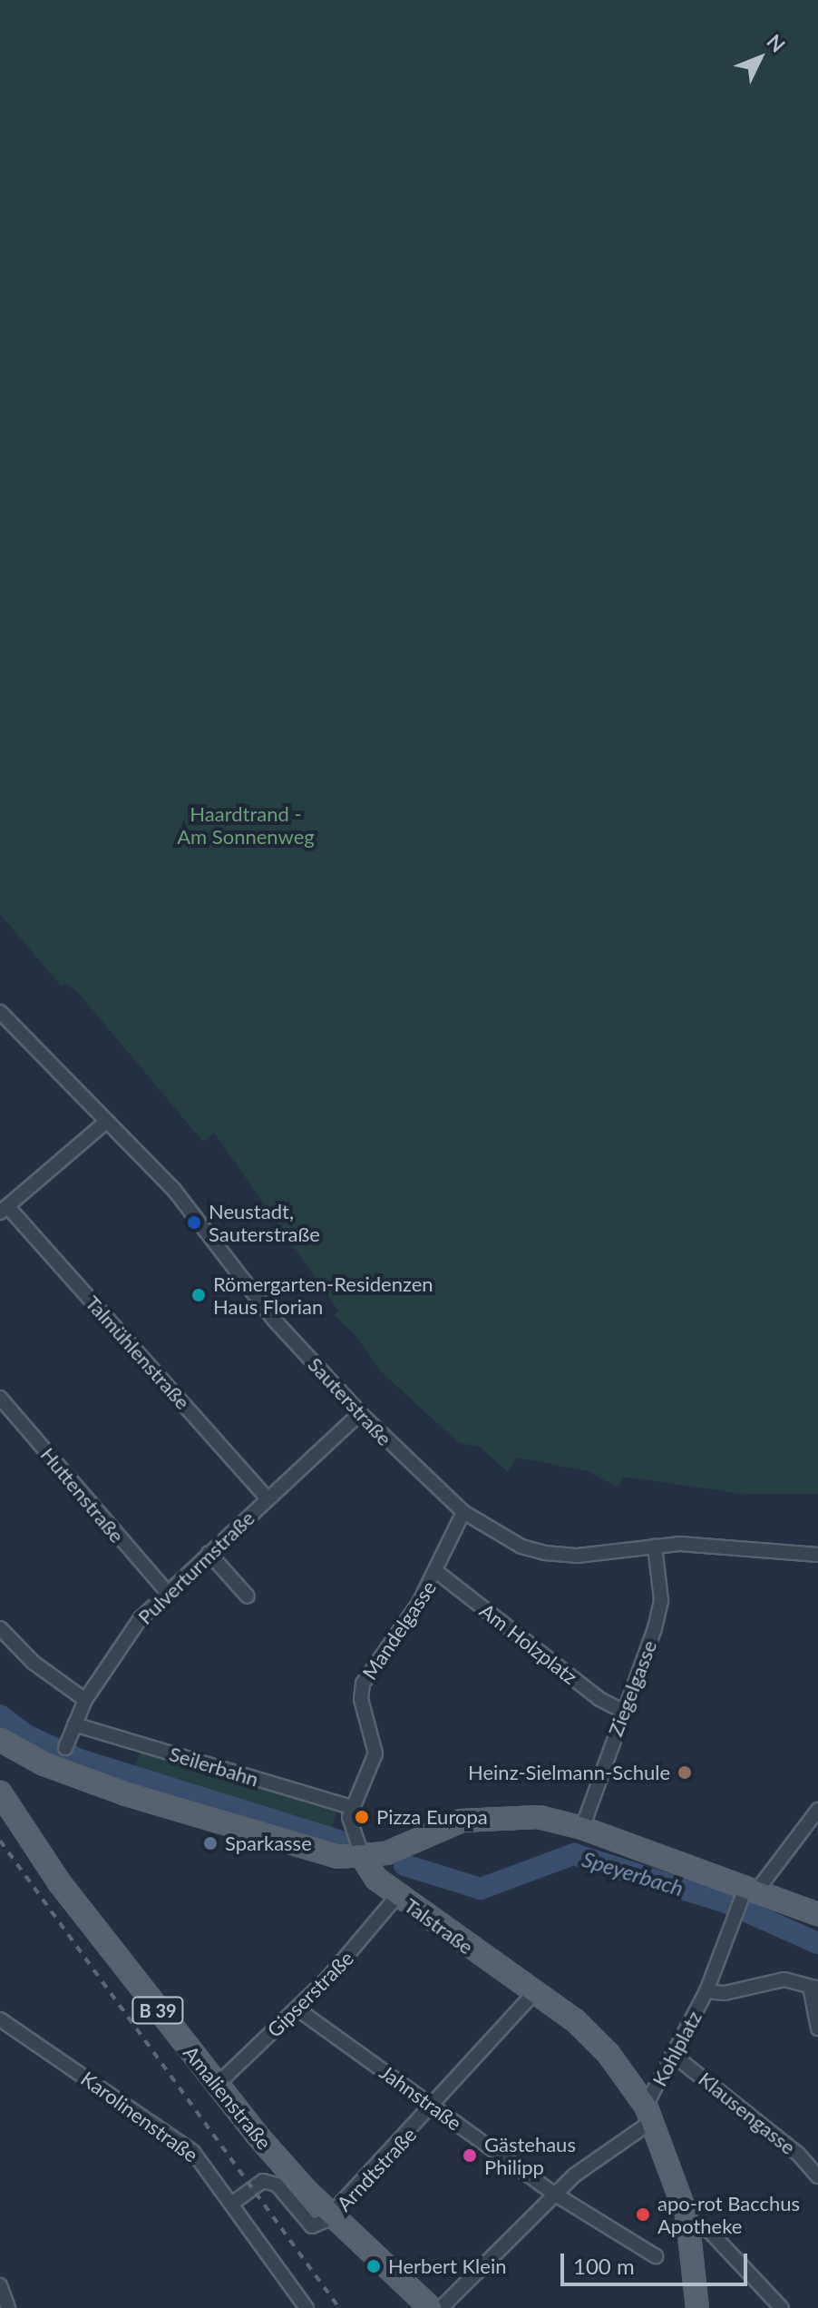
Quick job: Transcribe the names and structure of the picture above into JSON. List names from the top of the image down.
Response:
{
  "streets": {
    "main road": ["Talstraße", "B 39", "Amalienstraße"],
    "street": [
      "Talmühlenstraße",
      "Sauterstraße",
      "Huttenstraße",
      "Pulverturmstraße",
      "Mandelgasse",
      "Am Holzplatz",
      "Ziegelgasse",
      "Seilerbahn",
      "Gipserstraße",
      "Kohlplatz",
      "Jahnstraße",
      "Klausengasse",
      "Karolinenstraße",
      "Arndtstraße"
    ]
  },
  "crossings": [
    ["Talmühlenstraße", "Pulverturmstraße"],
    ["Sauterstraße", "Pulverturmstraße"],
    ["Sauterstraße", "Mandelgasse"],
    ["Sauterstraße", "Ziegelgasse"],
    ["Huttenstraße", "Pulverturmstraße"],
    ["Pulverturmstraße", "Seilerbahn"],
    ["Mandelgasse", "Am Holzplatz"],
    ["Mandelgasse", "Seilerbahn"],
    ["Mandelgasse", "Talstraße"],
    ["Am Holzplatz", "Ziegelgasse"],
    ["Talstraße", "Gipserstraße"],
    ["Talstraße", "Kohlplatz"],
    ["Talstraße", "Arndtstraße"],
    ["Gipserstraße", "Amalienstraße"],
    ["Gipserstraße", "Jahnstraße"],
    ["Kohlplatz", "Klausengasse"],
    ["Amalienstraße", "Arndtstraße"],
    ["Jahnstraße", "Arndtstraße"]
  ],
  "water": ["Speyerbach"],
  "parks": ["Haardtrand - Am Sonnenweg"],
  "places": [
    "Neustadt, Sauterstraße",
    "Römergarten-Residenzen Haus Florian",
    "Heinz-Sielmann-Schule",
    "Pizza Europa",
    "Sparkasse",
    "Gästehaus Philipp",
    "apo-rot Bacchus Apotheke",
    "Herbert Klein"
  ],
  "scale_bar": "100 m",
  "north": "top right"
}
